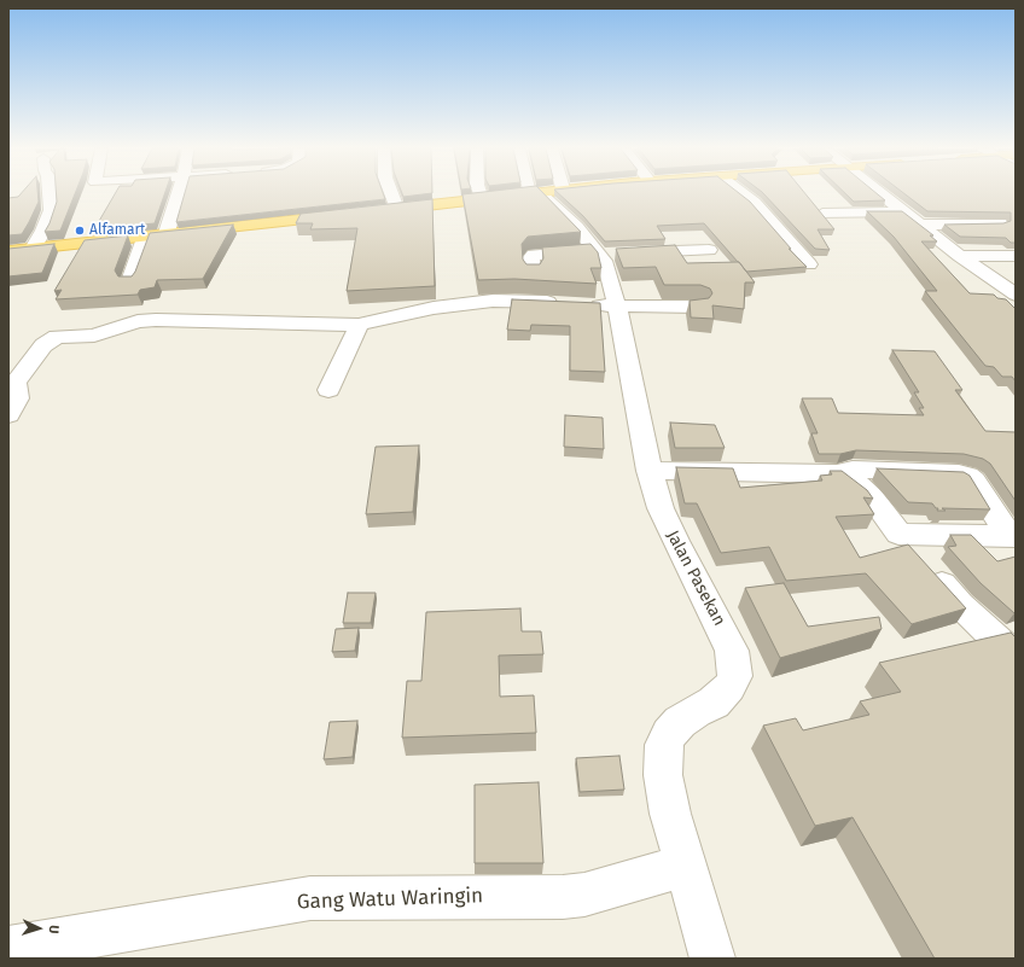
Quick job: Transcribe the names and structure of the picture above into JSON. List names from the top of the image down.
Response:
{
  "streets": {
    "street": ["Jalan Pasekan", "Gang Watu Waringin"]
  },
  "crossings": [
    ["Jalan Pasekan", "Gang Watu Waringin"]
  ],
  "places": ["Alfamart"],
  "north": "right"
}
